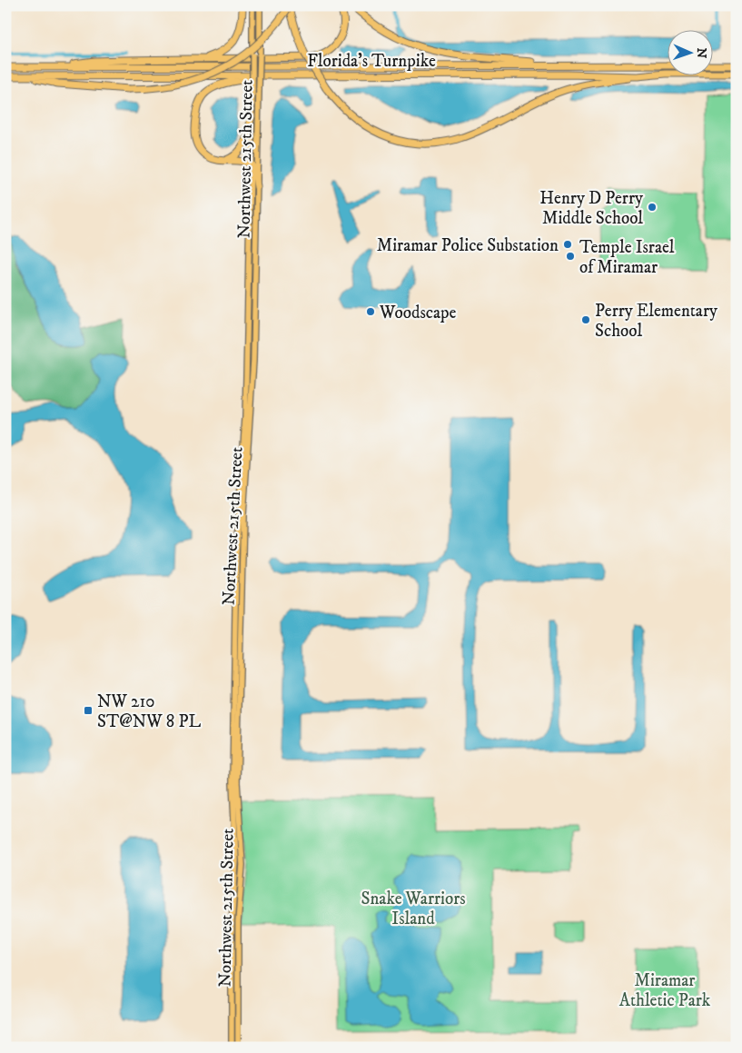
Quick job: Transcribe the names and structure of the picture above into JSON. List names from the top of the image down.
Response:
{
  "streets": {
    "highway": ["Florida's Turnpike"],
    "main road": ["Northwest 215th Street"]
  },
  "parks": ["Snake Warriors Island", "Miramar Athletic Park"],
  "places": {
    "other": [
      "Henry D Perry Middle School",
      "Miramar Police Substation",
      "Temple Israel of Miramar",
      "Woodscape",
      "Perry Elementary School"
    ],
    "transit": ["NW 210 ST@NW 8 PL"]
  },
  "north": "right"
}
